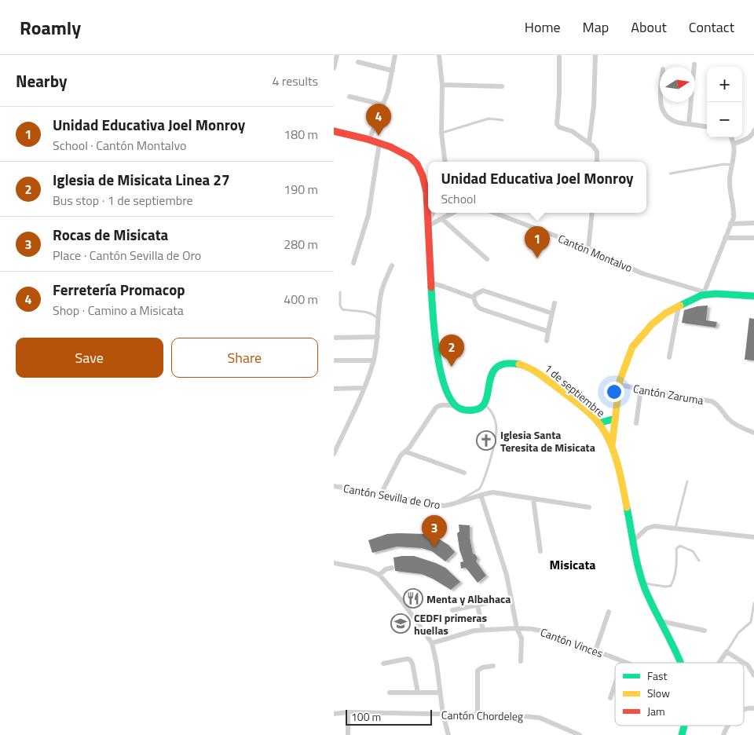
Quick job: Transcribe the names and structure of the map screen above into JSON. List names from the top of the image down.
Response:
{
  "streets": {
    "street": [
      "Cantón Montalvo",
      "1 de septiembre",
      "Cantón Zaruma",
      "Cantón Sevilla de Oro",
      "Cantón Vinces",
      "Cantón Chordeleg"
    ]
  },
  "districts": ["Misicata"],
  "places": {
    "church": ["Iglesia Santa Teresita de Misicata"],
    "restaurant": ["Menta y Albahaca"],
    "school or university": ["CEDFI primeras huellas"]
  },
  "legend": ["Fast", "Slow", "Jam"],
  "scale_bar": "100 m",
  "north": "right",
  "page": {
    "header": "Roamly",
    "nav": [
      "Home",
      "Map",
      "About",
      "Contact"
    ],
    "heading": ["Nearby", "4 results"],
    "map_buttons": ["+", "−"],
    "pins": [
      "4",
      "1",
      "2",
      "3"
    ],
    "list": [
      {
        "mark": "1",
        "name": "Unidad Educativa Joel Monroy",
        "note": "School · Cantón Montalvo",
        "value": "180 m"
      },
      {
        "mark": "2",
        "name": "Iglesia de Misicata Linea 27",
        "note": "Bus stop · 1 de septiembre",
        "value": "190 m"
      },
      {
        "mark": "3",
        "name": "Rocas de Misicata",
        "note": "Place · Cantón Sevilla de Oro",
        "value": "280 m"
      },
      {
        "mark": "4",
        "name": "Ferretería Promacop",
        "note": "Shop · Camino a Misicata",
        "value": "400 m"
      }
    ],
    "popup": ["Unidad Educativa Joel Monroy", "School"],
    "buttons": ["Save", "Share"],
    "scale": "100 m"
  }
}
